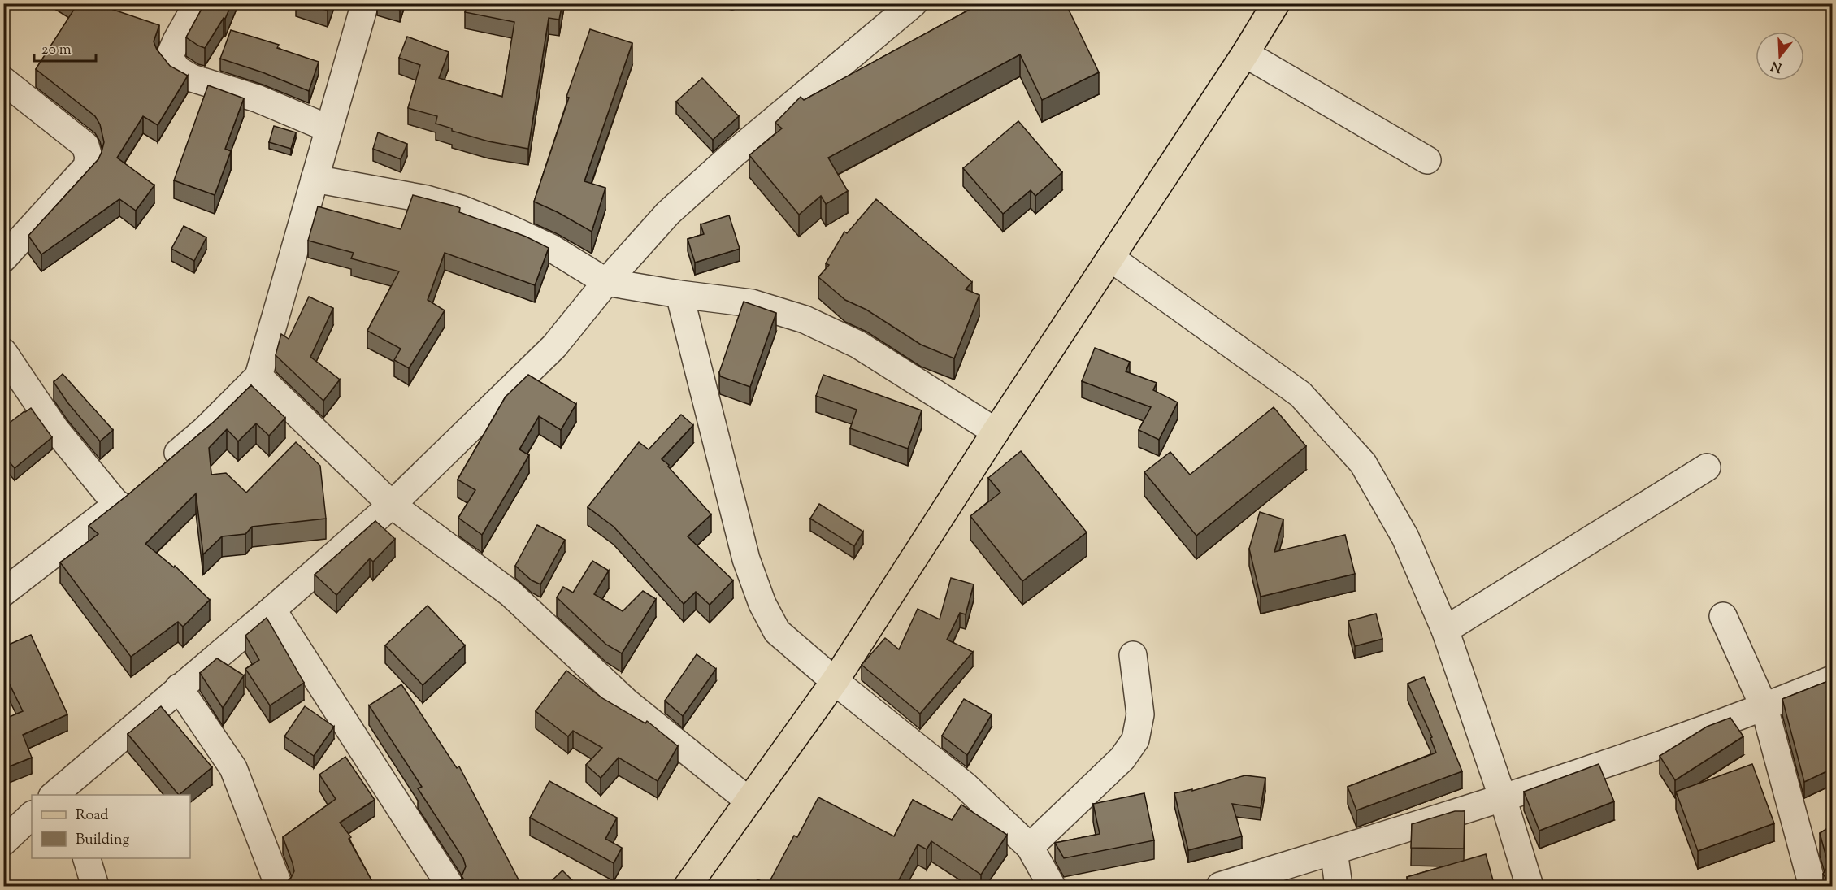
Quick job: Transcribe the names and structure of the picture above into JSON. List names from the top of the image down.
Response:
{
  "legend": ["Road", "Building"],
  "scale_bar": "20 m",
  "north": "bottom"
}
